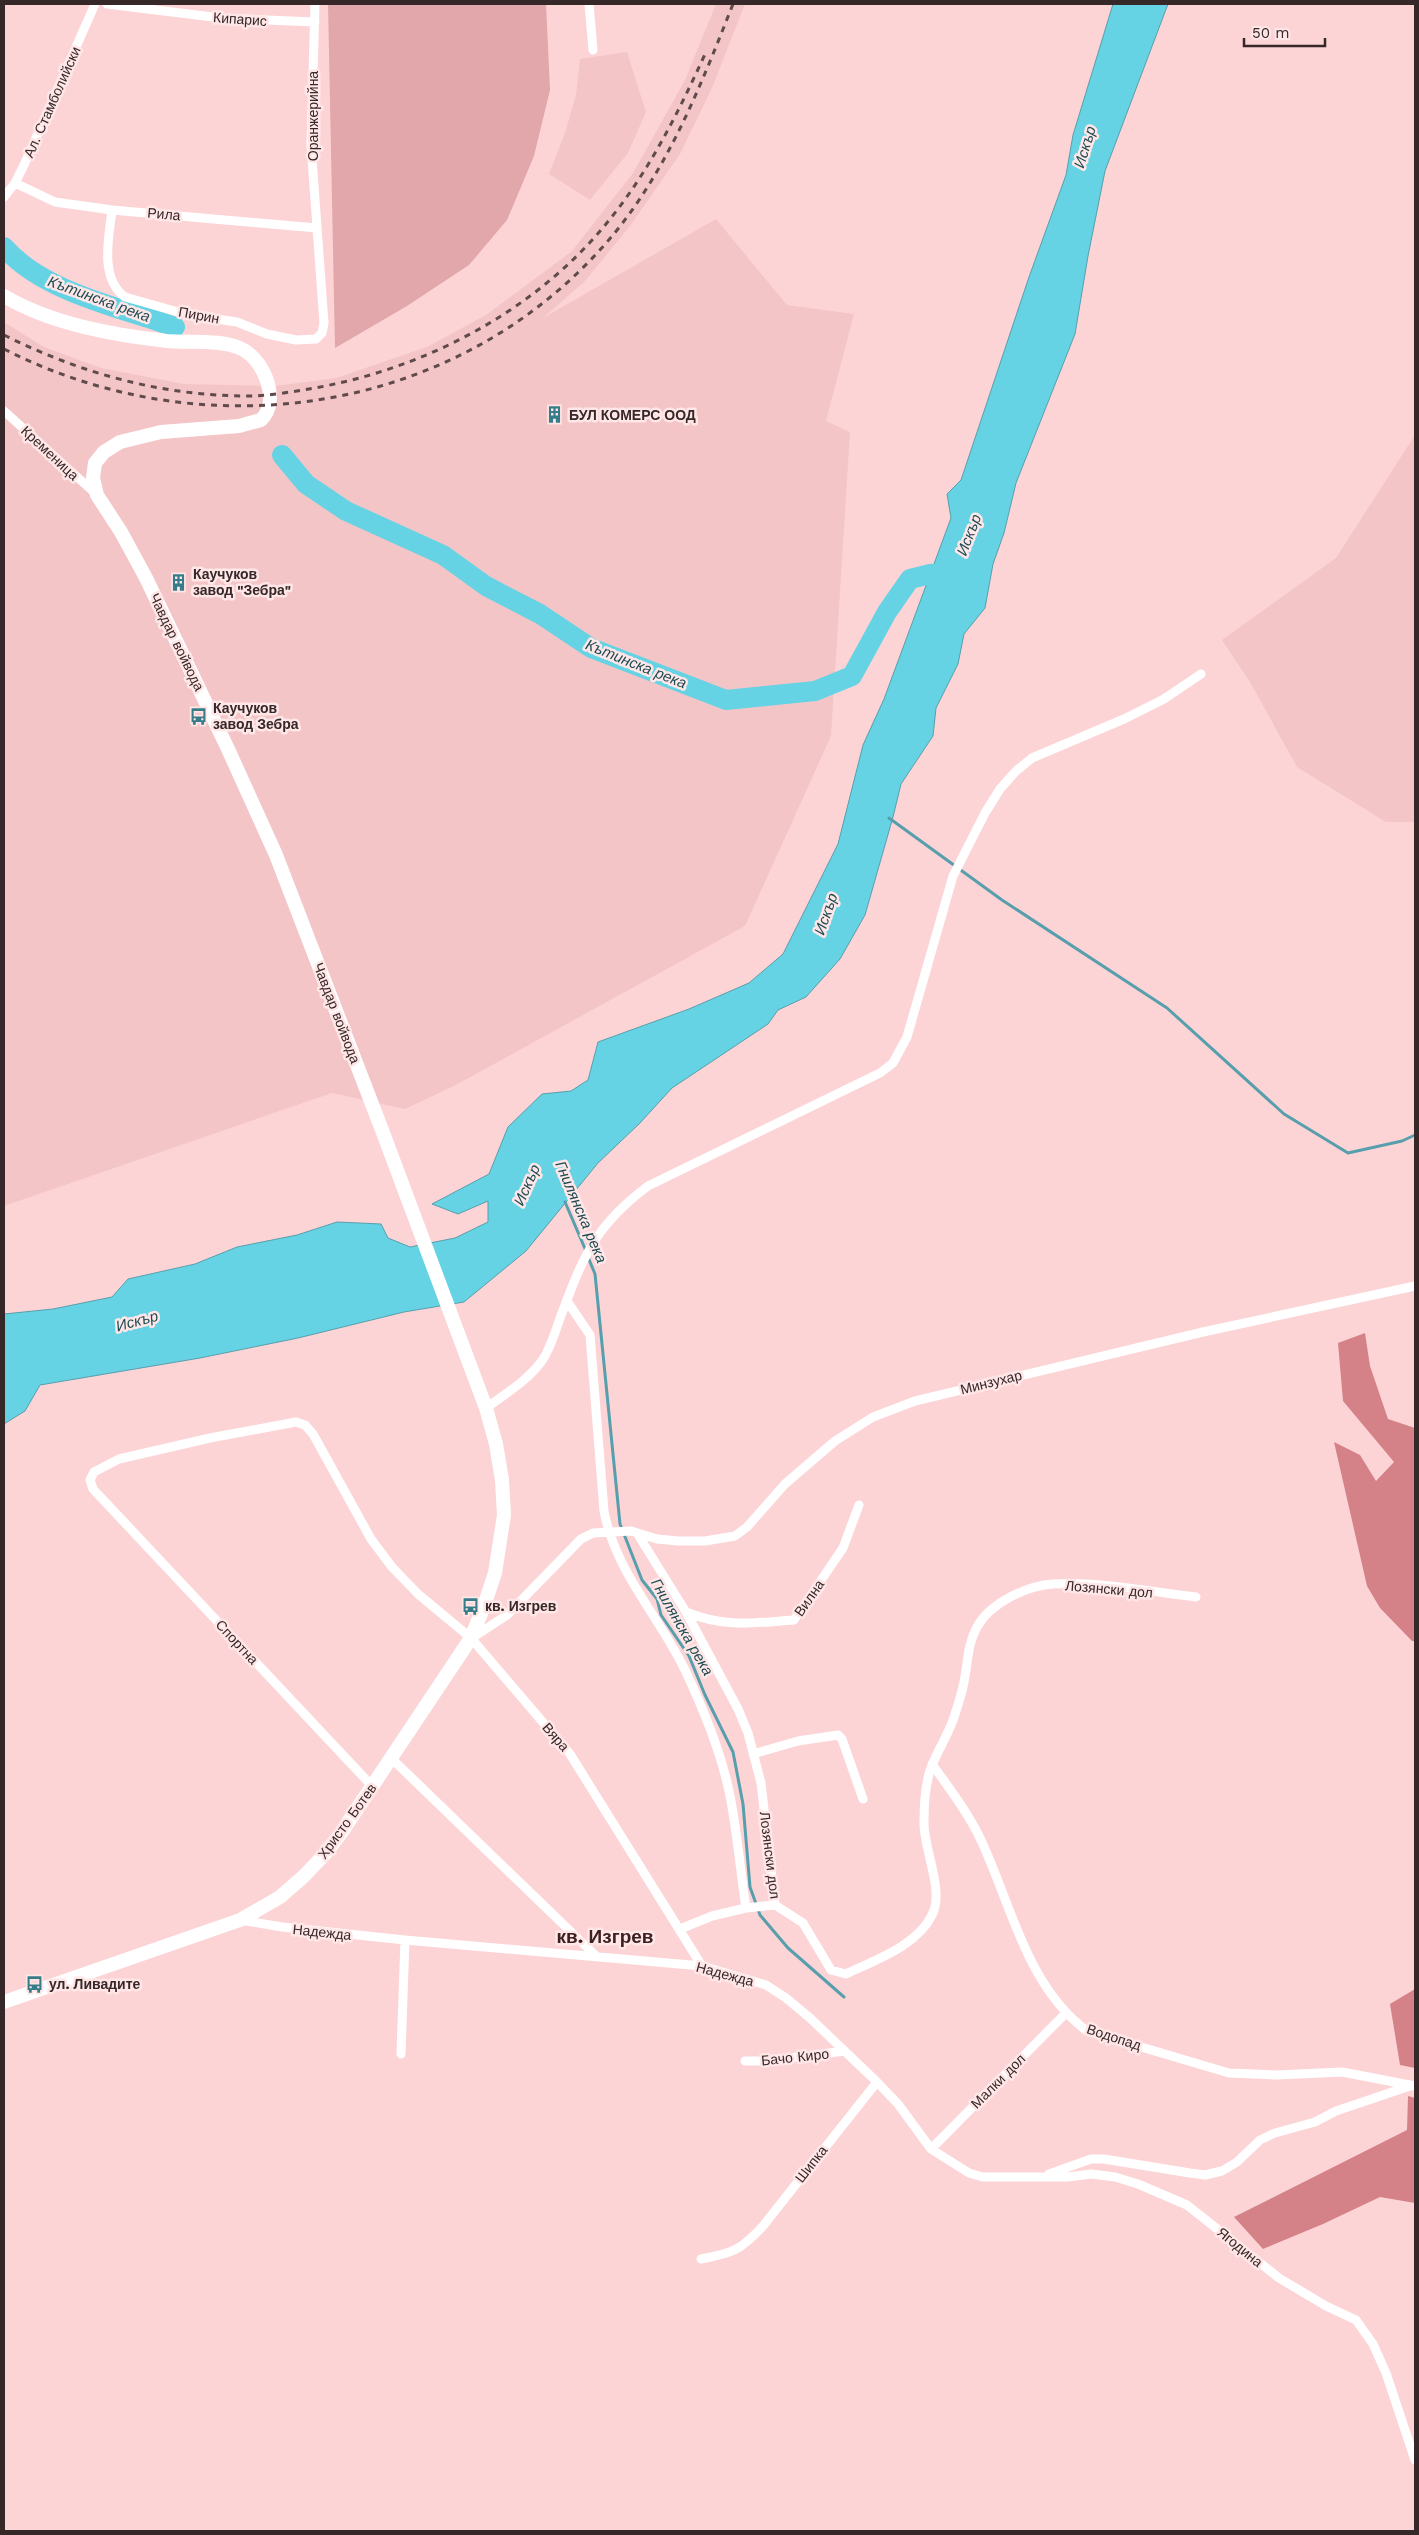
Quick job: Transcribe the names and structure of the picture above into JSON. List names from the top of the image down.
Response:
{
  "streets": {
    "street": [
      "Кипарис",
      "Ал. Стамболийски",
      "Оранжерийна",
      "Рила",
      "Пирин",
      "Кременица",
      "Чавдар войвода",
      "Минзухар",
      "Лозянски дол",
      "Вилна",
      "Спортна",
      "Вяра",
      "Христо Ботев",
      "Надежда",
      "Водопад",
      "Бачо Киро",
      "Малки дол",
      "Шипка",
      "Ягодина"
    ]
  },
  "crossings": [
    ["Кипарис", "Оранжерийна"],
    ["Ал. Стамболийски", "Рила"],
    ["Оранжерийна", "Рила"],
    ["Оранжерийна", "Пирин"],
    ["Рила", "Пирин"],
    ["Кременица", "Чавдар войвода"],
    ["Минзухар", "Лозянски дол"],
    ["Минзухар", "Христо Ботев"],
    ["Лозянски дол", "Вилна"],
    ["Лозянски дол", "Водопад"],
    ["Спортна", "Вяра"],
    ["Спортна", "Христо Ботев"],
    ["Вяра", "Христо Ботев"],
    ["Вяра", "Надежда"],
    ["Христо Ботев", "Надежда"],
    ["Надежда", "Бачо Киро"],
    ["Надежда", "Малки дол"],
    ["Надежда", "Шипка"],
    ["Надежда", "Ягодина"],
    ["Водопад", "Малки дол"]
  ],
  "districts": ["кв. Изгрев"],
  "water": ["Искър", "Кътинска река", "Гнилянска река"],
  "places": {
    "building": ["БУЛ КОМЕРС ООД", "Каучуков завод \"Зебра\""],
    "bus stop": ["Каучуков завод Зебра", "кв. Изгрев", "ул. Ливадите"]
  },
  "scale_bar": "50 m"
}
